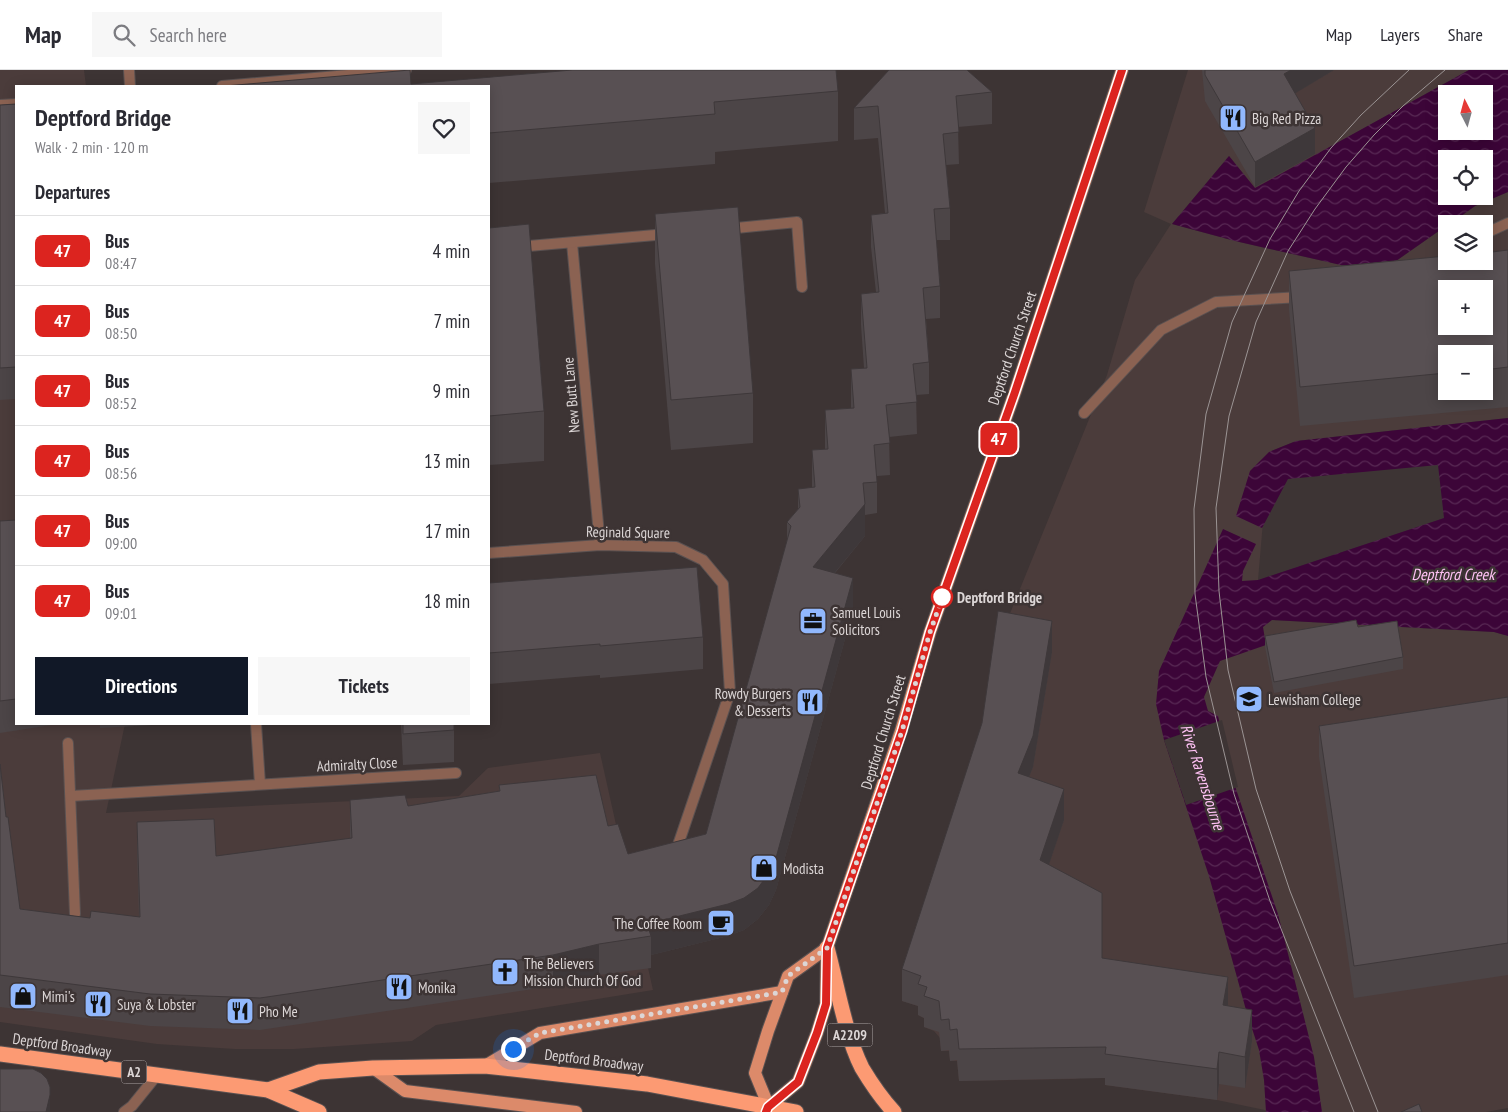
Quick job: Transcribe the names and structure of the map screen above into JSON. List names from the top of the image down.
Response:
{
  "streets": {
    "highway": ["A2209", "Deptford Broadway", "A2"],
    "main road": ["Deptford Church Street"],
    "street": ["New Butt Lane", "Reginald Square", "Admiralty Close"]
  },
  "crossings": [
    ["Deptford Church Street", "A2209"],
    ["Deptford Church Street", "Deptford Broadway"],
    ["Deptford Church Street", "A2"],
    ["New Butt Lane", "Reginald Square"],
    ["Deptford Broadway", "A2"]
  ],
  "water": ["Deptford Creek", "River Ravensbourne"],
  "places": {
    "restaurant": [
      "Big Red Pizza",
      "Rowdy Burgers & Desserts",
      "Monika",
      "Suya & Lobster",
      "Pho Me"
    ],
    "other": ["Deptford Bridge"],
    "office": ["Samuel Louis Solicitors"],
    "school or university": ["Lewisham College"],
    "shop": ["Modista", "Mimi's"],
    "cafe": ["The Coffee Room"],
    "church": ["The Believers Mission Church Of God"]
  },
  "lines": ["bus line 47"],
  "north": "top",
  "page": {
    "header": "Map",
    "search": "Search here",
    "nav": ["Map", "Layers", "Share"],
    "on_map": "47",
    "map_buttons": ["+", "−"],
    "heading": [
      ["Deptford Bridge", "Walk · 2 min · 120 m"],
      "Departures"
    ],
    "list": [
      {
        "mark": "47",
        "name": "Bus",
        "note": "08:47",
        "value": "4 min"
      },
      {
        "mark": "47",
        "name": "Bus",
        "note": "08:50",
        "value": "7 min"
      },
      {
        "mark": "47",
        "name": "Bus",
        "note": "08:52",
        "value": "9 min"
      },
      {
        "mark": "47",
        "name": "Bus",
        "note": "08:56",
        "value": "13 min"
      },
      {
        "mark": "47",
        "name": "Bus",
        "note": "09:00",
        "value": "17 min"
      },
      {
        "mark": "47",
        "name": "Bus",
        "note": "09:01",
        "value": "18 min"
      }
    ],
    "buttons": ["Directions", "Tickets"]
  }
}
